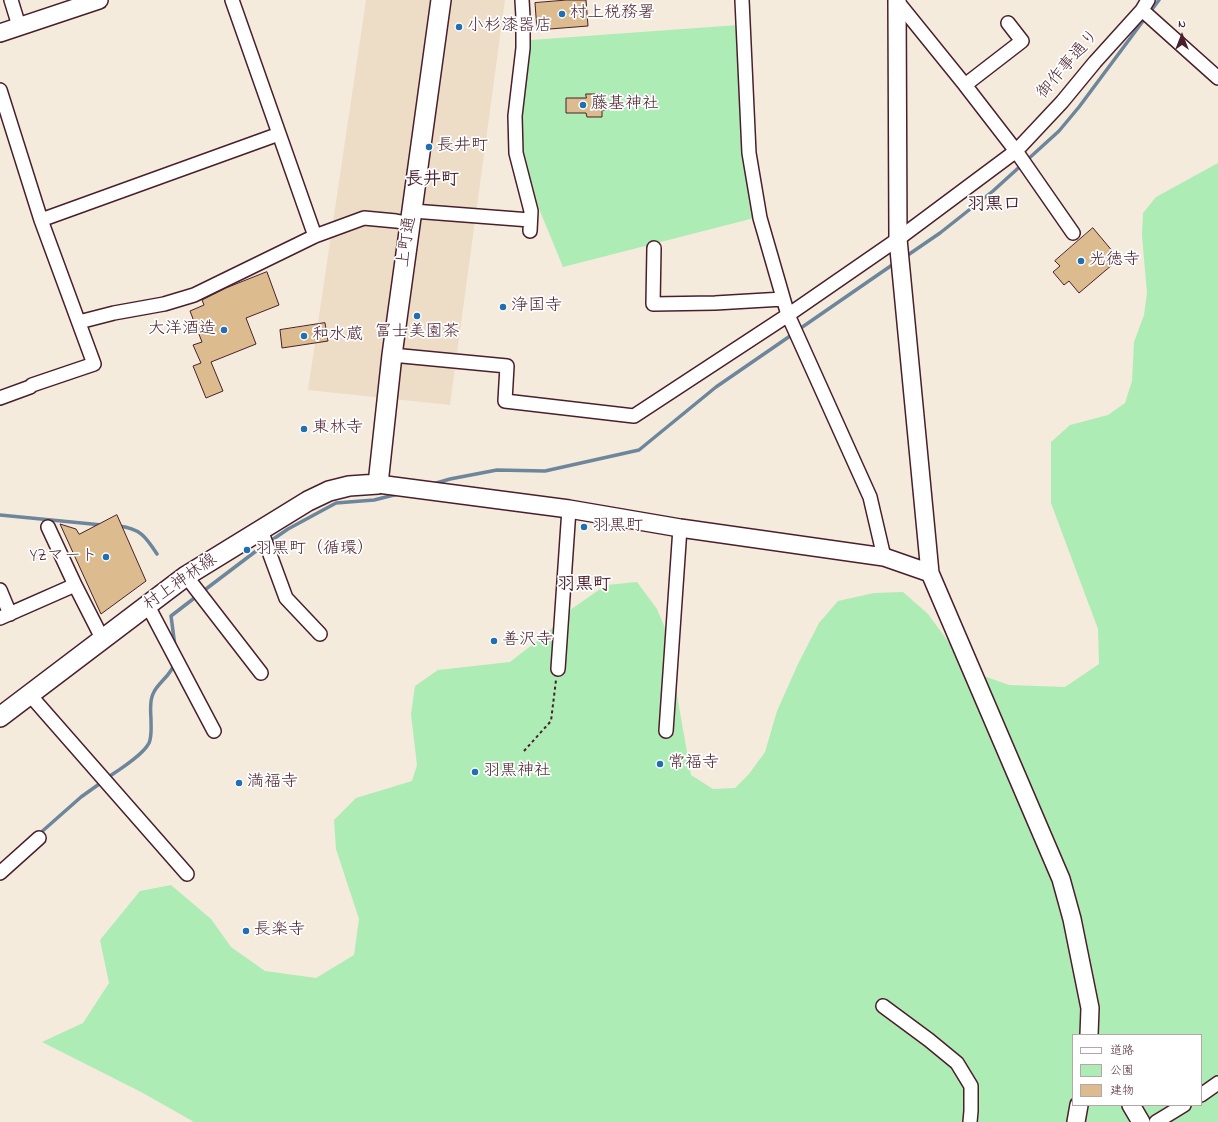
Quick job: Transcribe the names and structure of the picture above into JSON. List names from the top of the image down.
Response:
{
  "streets": {
    "main road": ["上町通", "村上神林線"],
    "street": ["御作事通り"]
  },
  "crossings": [
    ["御作事通り", "上町通"],
    ["上町通", "村上神林線"]
  ],
  "districts": ["長井町", "羽黒口", "羽黒町"],
  "places": [
    "村上税務署",
    "小杉漆器店",
    "藤基神社",
    "長井町",
    "光徳寺",
    "浄国寺",
    "冨士美園茶",
    "大洋酒造",
    "和水蔵",
    "東林寺",
    "羽黒町",
    "羽黒町（循環）",
    "YZマート",
    "善沢寺",
    "常福寺",
    "羽黒神社",
    "満福寺",
    "長楽寺"
  ],
  "legend": ["道路", "公園", "建物"],
  "north": "top"
}
